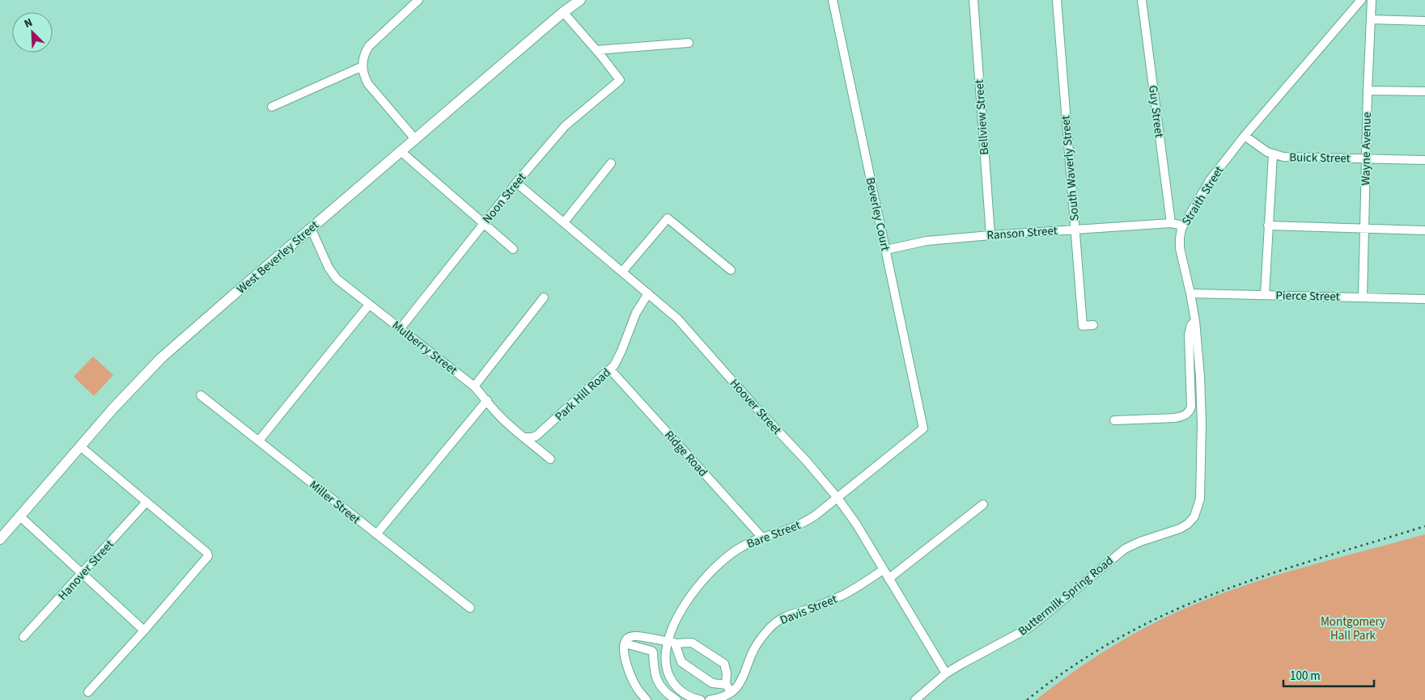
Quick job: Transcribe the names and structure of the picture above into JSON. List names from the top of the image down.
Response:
{
  "streets": {
    "main road": ["West Beverley Street"],
    "street": [
      "Guy Street",
      "Bellview Street",
      "Wayne Avenue",
      "Buick Street",
      "South Waverly Street",
      "Straith Street",
      "Noon Street",
      "Beverley Court",
      "Ranson Street",
      "Pierce Street",
      "Mulberry Street",
      "Park Hill Road",
      "Hoover Street",
      "Ridge Road",
      "Miller Street",
      "Bare Street",
      "Hanover Street",
      "Buttermilk Spring Road",
      "Davis Street"
    ]
  },
  "crossings": [
    ["Guy Street", "Ranson Street"],
    ["Bellview Street", "Ranson Street"],
    ["Wayne Avenue", "Buick Street"],
    ["Wayne Avenue", "Pierce Street"],
    ["Buick Street", "Straith Street"],
    ["South Waverly Street", "Ranson Street"],
    ["Straith Street", "Ranson Street"],
    ["Straith Street", "Pierce Street"],
    ["Straith Street", "Buttermilk Spring Road"],
    ["Noon Street", "Mulberry Street"],
    ["Noon Street", "Hoover Street"],
    ["Beverley Court", "Ranson Street"],
    ["Beverley Court", "Bare Street"],
    ["West Beverley Street", "Mulberry Street"],
    ["Mulberry Street", "Park Hill Road"],
    ["Park Hill Road", "Hoover Street"],
    ["Park Hill Road", "Ridge Road"],
    ["Hoover Street", "Bare Street"],
    ["Hoover Street", "Buttermilk Spring Road"],
    ["Hoover Street", "Davis Street"],
    ["Ridge Road", "Bare Street"]
  ],
  "parks": ["Montgomery Hall Park"],
  "scale_bar": "100 m",
  "north": "top left"
}
